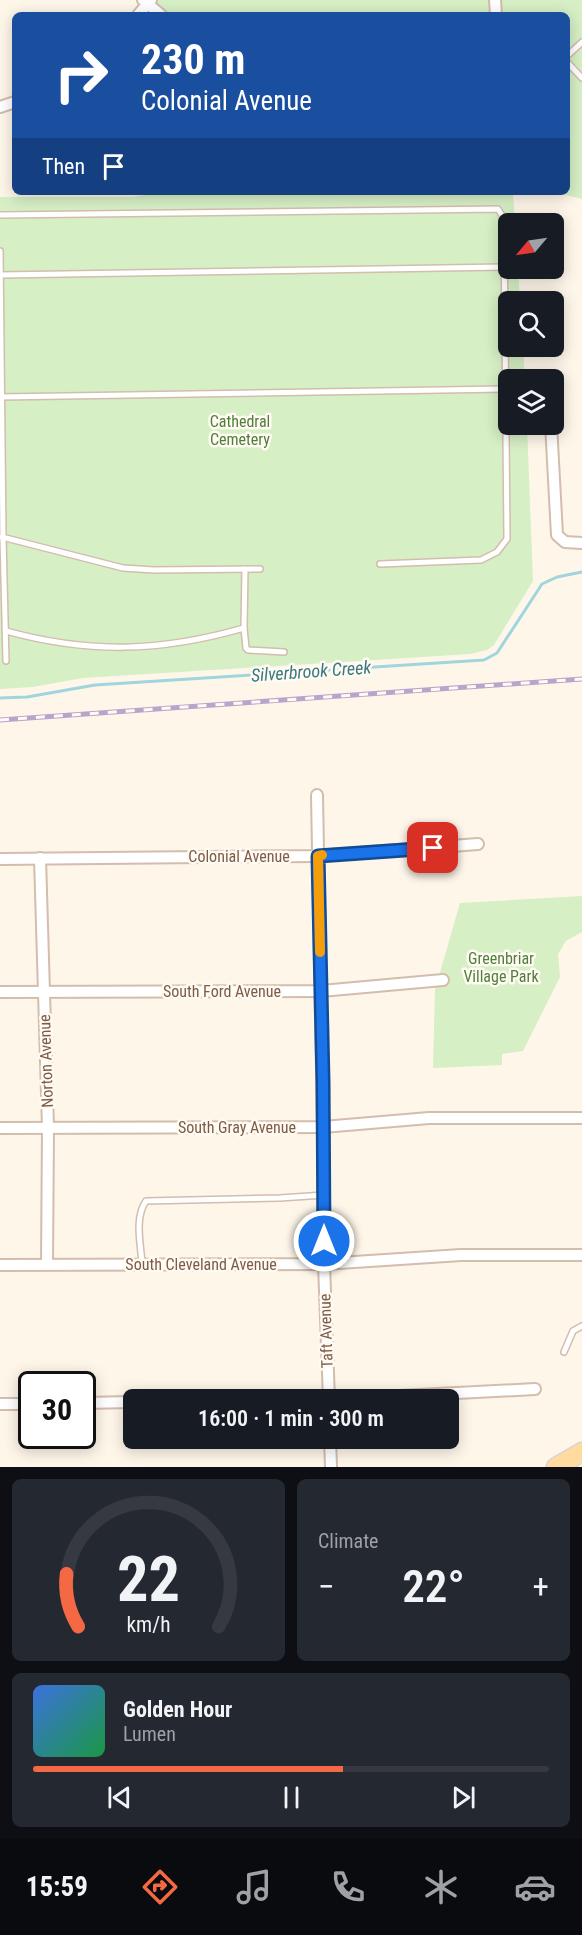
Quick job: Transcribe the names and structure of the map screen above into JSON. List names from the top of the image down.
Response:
{
  "streets": {
    "street": [
      "Colonial Avenue",
      "South Ford Avenue",
      "Norton Avenue",
      "South Gray Avenue",
      "South Cleveland Avenue",
      "Taft Avenue"
    ]
  },
  "crossings": [
    ["Colonial Avenue", "Norton Avenue"],
    ["Colonial Avenue", "Taft Avenue"],
    ["South Ford Avenue", "Norton Avenue"],
    ["South Ford Avenue", "Taft Avenue"],
    ["Norton Avenue", "South Gray Avenue"],
    ["Norton Avenue", "South Cleveland Avenue"],
    ["South Gray Avenue", "Taft Avenue"],
    ["South Cleveland Avenue", "Taft Avenue"]
  ],
  "water": ["Silverbrook Creek"],
  "parks": ["Cathedral Cemetery", "Greenbriar Village Park"],
  "north": "bottom left",
  "page": {
    "turn": ["230 m", "Colonial Avenue"],
    "then": "Then",
    "limit": "30",
    "trip": "16:00 · 1 min · 300 m",
    "tile": "Climate",
    "heat": ["−", "22°", "+"],
    "song": ["Golden Hour", "Lumen"],
    "tabs": "15:59",
    "gauge": ["22", "km/h"]
  }
}
